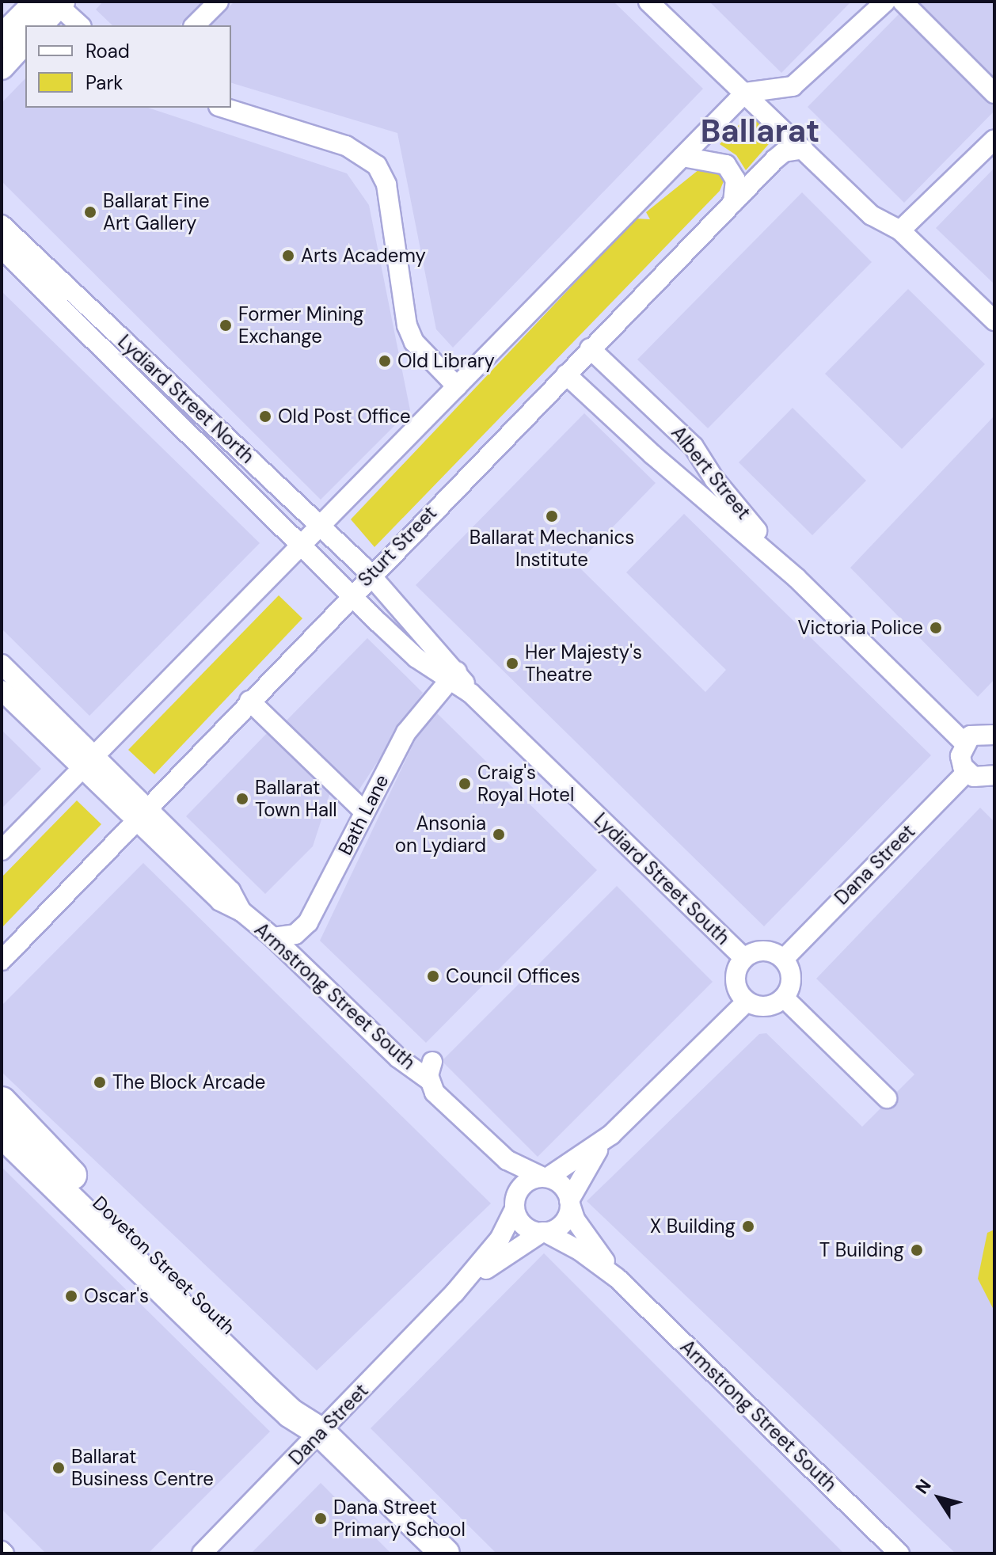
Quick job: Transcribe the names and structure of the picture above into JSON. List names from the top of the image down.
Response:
{
  "streets": {
    "highway": ["Doveton Street South"],
    "street": [
      "Lydiard Street North",
      "Albert Street",
      "Sturt Street",
      "Bath Lane",
      "Dana Street",
      "Lydiard Street South",
      "Armstrong Street South"
    ]
  },
  "crossings": [
    ["Lydiard Street North", "Sturt Street"],
    ["Lydiard Street North", "Lydiard Street South"],
    ["Albert Street", "Sturt Street"],
    ["Sturt Street", "Lydiard Street South"],
    ["Sturt Street", "Armstrong Street South"],
    ["Bath Lane", "Lydiard Street South"],
    ["Bath Lane", "Armstrong Street South"],
    ["Dana Street", "Lydiard Street South"],
    ["Dana Street", "Armstrong Street South"],
    ["Dana Street", "Doveton Street South"]
  ],
  "districts": ["Ballarat"],
  "places": [
    "Ballarat Fine Art Gallery",
    "Arts Academy",
    "Former Mining Exchange",
    "Old Library",
    "Old Post Office",
    "Ballarat Mechanics Institute",
    "Victoria Police",
    "Her Majesty's Theatre",
    "Craig's Royal Hotel",
    "Ballarat Town Hall",
    "Ansonia on Lydiard",
    "Council Offices",
    "The Block Arcade",
    "X Building",
    "T Building",
    "Oscar's",
    "Ballarat Business Centre",
    "Dana Street Primary School"
  ],
  "legend": ["Road", "Park"],
  "north": "top left"
}
